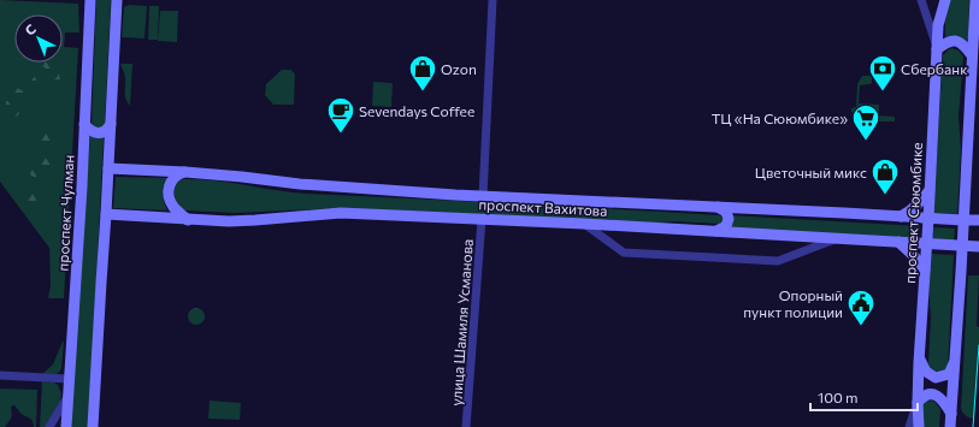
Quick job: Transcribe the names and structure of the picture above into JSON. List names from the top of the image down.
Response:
{
  "streets": {
    "main road": ["проспект Вахитова", "проспект Чулман", "проспект Сююмбике"],
    "street": ["улица Шамиля Усманова"]
  },
  "crossings": [
    ["проспект Вахитова", "проспект Сююмбике"],
    ["проспект Вахитова", "улица Шамиля Усманова"]
  ],
  "places": {
    "shop": ["Ozon", "Цветочный микс"],
    "bank": ["Сбербанк"],
    "cafe": ["Sevendays Coffee"],
    "supermarket": ["ТЦ «На Сююмбике»"],
    "public building": ["Опорный пункт полиции"]
  },
  "scale_bar": "100 m",
  "north": "top left"
}
